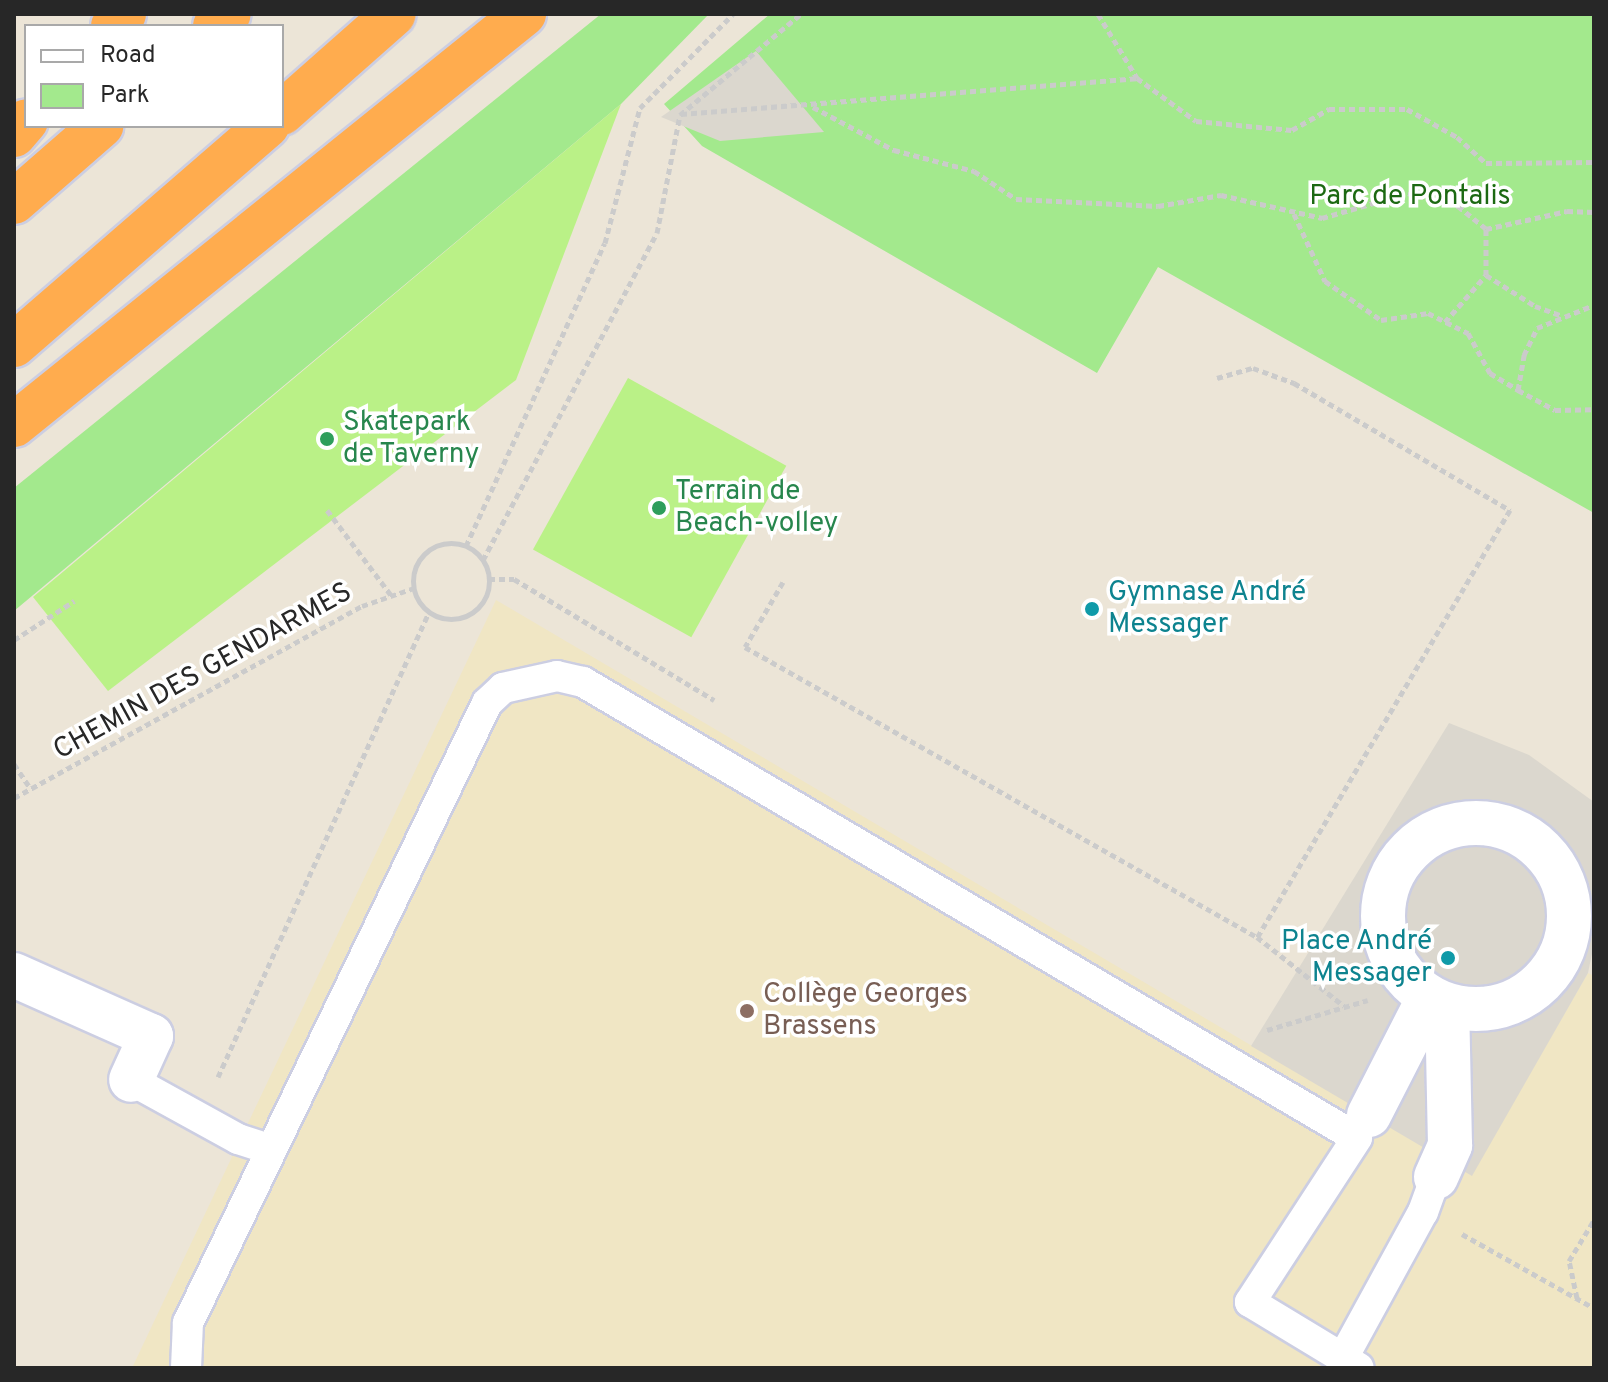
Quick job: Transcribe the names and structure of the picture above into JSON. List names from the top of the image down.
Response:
{
  "streets": {
    "path": ["CHEMIN DES GENDARMES"]
  },
  "parks": ["Parc de Pontalis"],
  "places": [
    "Skatepark de Taverny",
    "Terrain de Beach-volley",
    "Gymnase André Messager",
    "Place André Messager",
    "Collège Georges Brassens"
  ],
  "legend": ["Road", "Park"]
}
